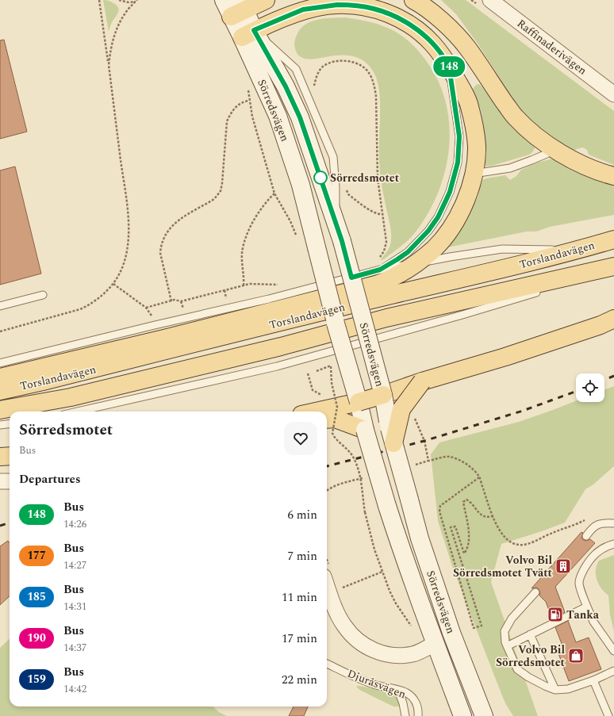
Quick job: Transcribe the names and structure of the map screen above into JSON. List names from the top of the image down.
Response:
{
  "streets": {
    "main road": ["Torslandavägen"],
    "street": ["Raffinaderivägen", "Sörredsvägen"],
    "lane": ["Djuråsvägen"]
  },
  "places": {
    "other": ["Sörredsmotet"],
    "building": ["Volvo Bil Sörredsmotet Tvätt"],
    "fuel station": ["Tanka"],
    "shop": ["Volvo Bil Sörredsmotet"]
  },
  "lines": ["bus line 148"],
  "page": {
    "on_map": "148",
    "heading": [
      ["Sörredsmotet", "Bus"],
      "Departures"
    ],
    "list": [
      {
        "mark": "148",
        "name": "Bus",
        "note": "14:26",
        "value": "6 min"
      },
      {
        "mark": "177",
        "name": "Bus",
        "note": "14:27",
        "value": "7 min"
      },
      {
        "mark": "185",
        "name": "Bus",
        "note": "14:31",
        "value": "11 min"
      },
      {
        "mark": "190",
        "name": "Bus",
        "note": "14:37",
        "value": "17 min"
      },
      {
        "mark": "159",
        "name": "Bus",
        "note": "14:42",
        "value": "22 min"
      }
    ]
  }
}
